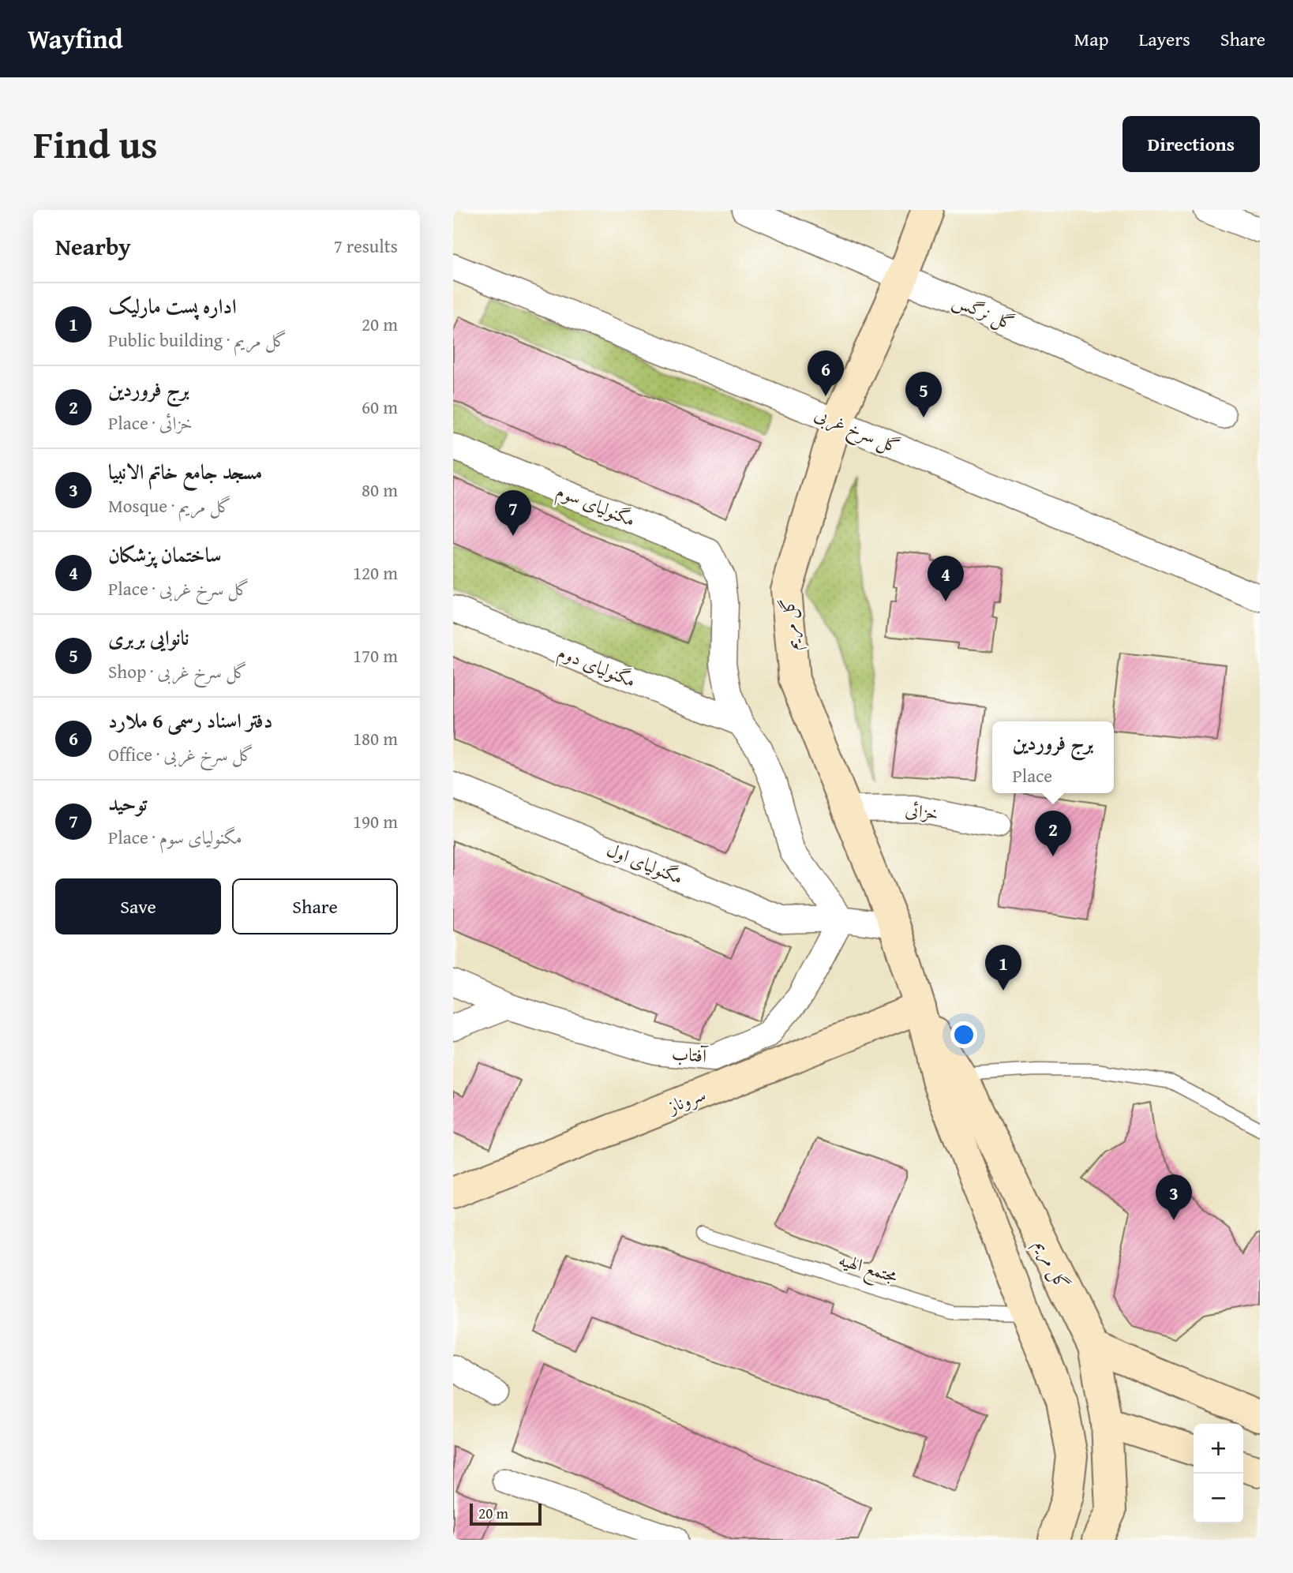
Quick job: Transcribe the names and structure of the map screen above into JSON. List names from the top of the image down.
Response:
{
  "streets": {
    "street": [
      "گل نرگس",
      "گل سرخ غربی",
      "مگنولیای سوم",
      "گل مریم",
      "مگنولیای دوم",
      "خزائی",
      "مگنولیای اول",
      "آفتاب",
      "سروناز"
    ],
    "lane": ["مجتمع الهیه"]
  },
  "crossings": [
    ["گل نرگس", "گل مریم"],
    ["گل سرخ غربی", "گل مریم"],
    ["مگنولیای سوم", "مگنولیای دوم"],
    ["گل مریم", "خزائی"],
    ["گل مریم", "مگنولیای اول"],
    ["گل مریم", "سروناز"],
    ["گل مریم", "مجتمع الهیه"],
    ["مگنولیای اول", "آفتاب"]
  ],
  "scale_bar": "20 m",
  "page": {
    "header": "Wayfind",
    "nav": ["Map", "Layers", "Share"],
    "title": "Find us",
    "buttons": [
      "Directions",
      ["Save", "Share"]
    ],
    "heading": ["Nearby", "7 results"],
    "list": [
      {
        "mark": "1",
        "name": "اداره پست مارلیک",
        "note": "Public building · گل مریم",
        "value": "20 m"
      },
      {
        "mark": "2",
        "name": "برج فروردین",
        "note": "Place · خزائی",
        "value": "60 m"
      },
      {
        "mark": "3",
        "name": "مسجد جامع خاتم الانبیا",
        "note": "Mosque · گل مریم",
        "value": "80 m"
      },
      {
        "mark": "4",
        "name": "ساختمان پزشکان",
        "note": "Place · گل سرخ غربی",
        "value": "120 m"
      },
      {
        "mark": "5",
        "name": "نانوایی بربری",
        "note": "Shop · گل سرخ غربی",
        "value": "170 m"
      },
      {
        "mark": "6",
        "name": "دفتر اسناد رسمی 6 ملارد",
        "note": "Office · گل سرخ غربی",
        "value": "180 m"
      },
      {
        "mark": "7",
        "name": "توحید",
        "note": "Place · مگنولیای سوم",
        "value": "190 m"
      }
    ],
    "pins": [
      "6",
      "5",
      "7",
      "4",
      "2",
      "1",
      "3"
    ],
    "popup": ["برج فروردین", "Place"],
    "map_buttons": ["+", "−"],
    "scale": "20 m"
  }
}
